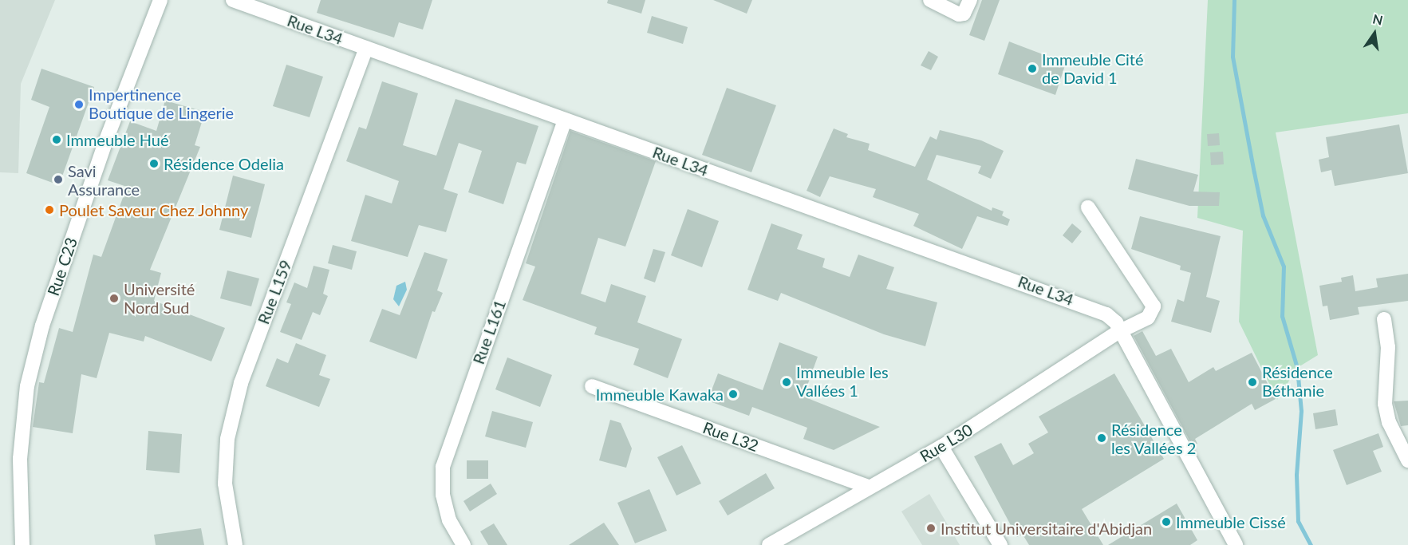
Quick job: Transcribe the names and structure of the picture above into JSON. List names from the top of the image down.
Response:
{
  "streets": {
    "street": [
      "Rue L34",
      "Rue C23",
      "Rue L159",
      "Rue L161",
      "Rue L32",
      "Rue L30"
    ]
  },
  "crossings": [
    ["Rue L34", "Rue L159"],
    ["Rue L34", "Rue L161"],
    ["Rue L34", "Rue L30"],
    ["Rue L32", "Rue L30"]
  ],
  "places": [
    "Immeuble Cité de David 1",
    "Impertinence Boutique de Lingerie",
    "Immeuble Hué",
    "Résidence Odelia",
    "Savi Assurance",
    "Poulet Saveur Chez Johnny",
    "Université Nord Sud",
    "Immeuble les Vallées 1",
    "Résidence Béthanie",
    "Immeuble Kawaka",
    "Résidence les Vallées 2",
    "Immeuble Cissé",
    "Institut Universitaire d'Abidjan"
  ],
  "north": "top"
}
